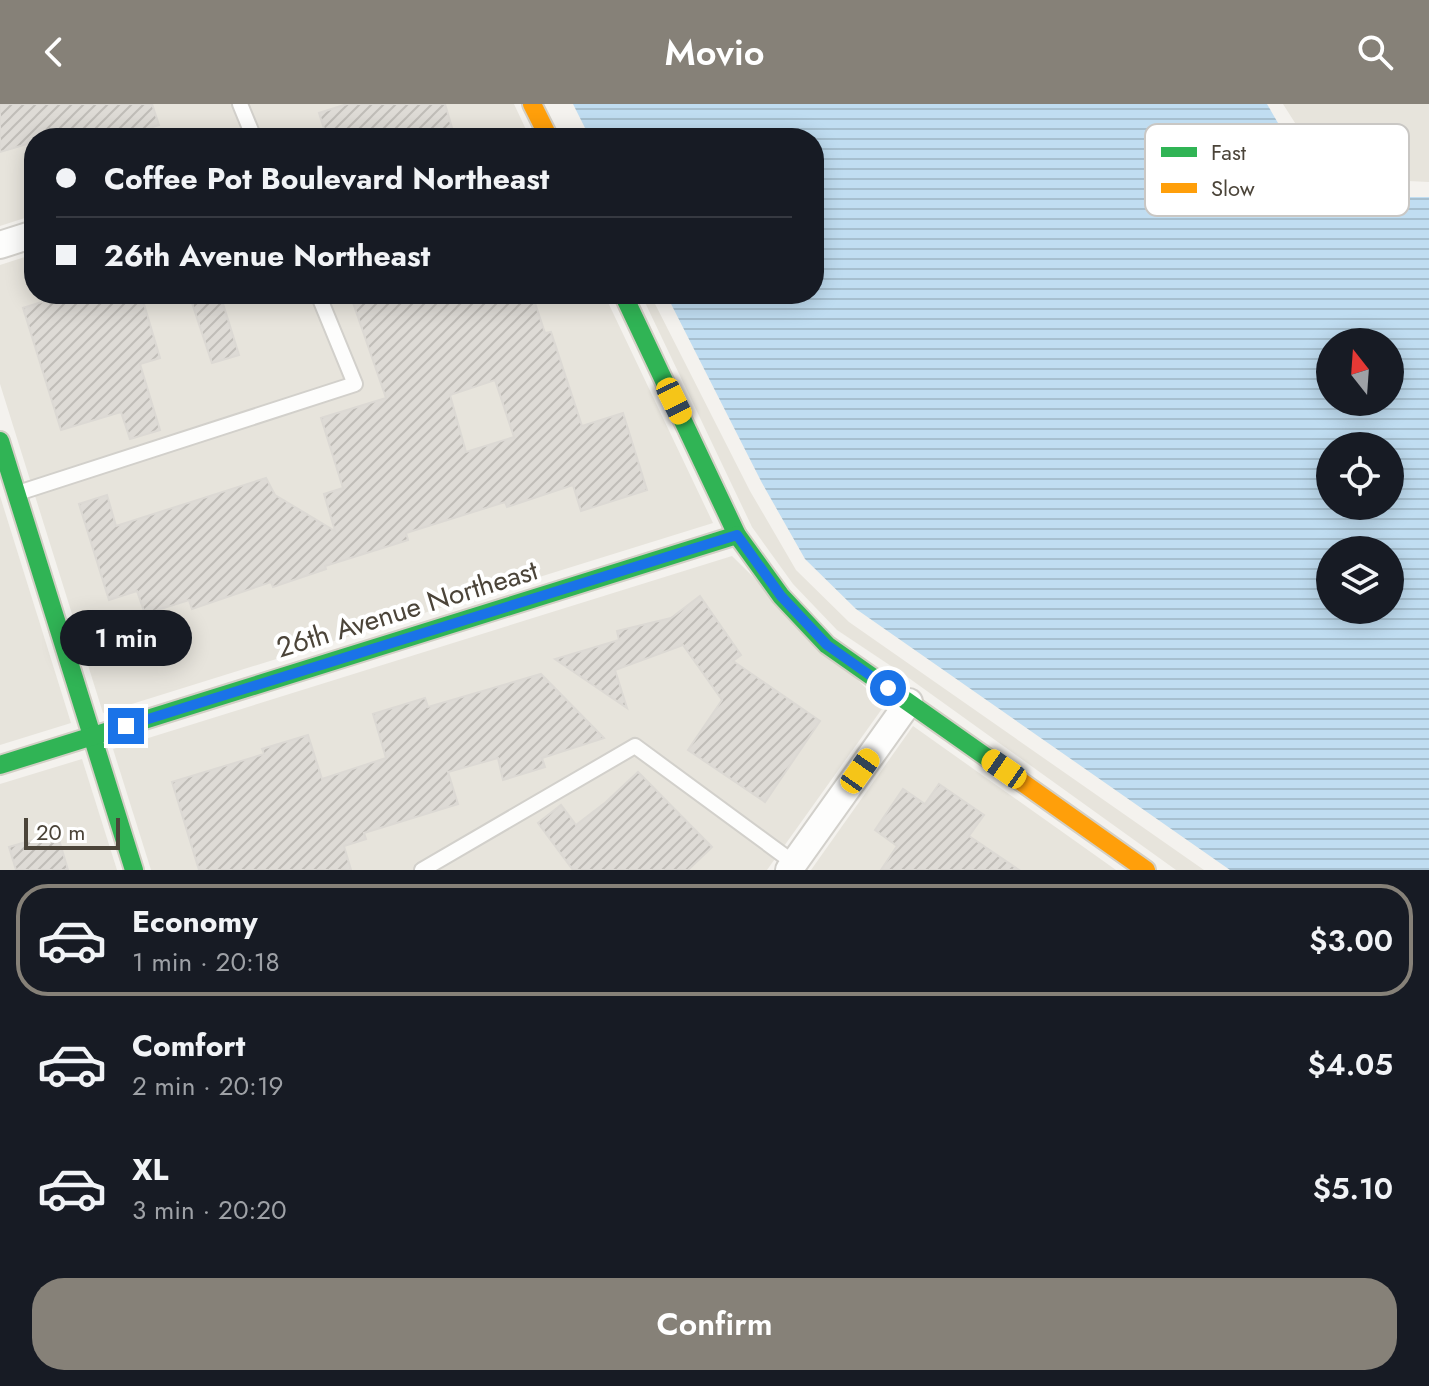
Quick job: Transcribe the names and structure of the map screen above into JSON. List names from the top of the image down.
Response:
{
  "streets": {
    "street": ["26th Avenue Northeast"]
  },
  "legend": ["Fast", "Slow"],
  "scale_bar": "20 m",
  "north": "top",
  "page": {
    "header": "Movio",
    "banner": ["Coffee Pot Boulevard Northeast", "26th Avenue Northeast"],
    "bubble": "1 min",
    "scale": "20 m",
    "list": [
      {
        "name": "Economy",
        "note": "1 min · 20:18",
        "value": "$3.00"
      },
      {
        "name": "Comfort",
        "note": "2 min · 20:19",
        "value": "$4.05"
      },
      {
        "name": "XL",
        "note": "3 min · 20:20",
        "value": "$5.10"
      }
    ],
    "buttons": "Confirm"
  }
}
